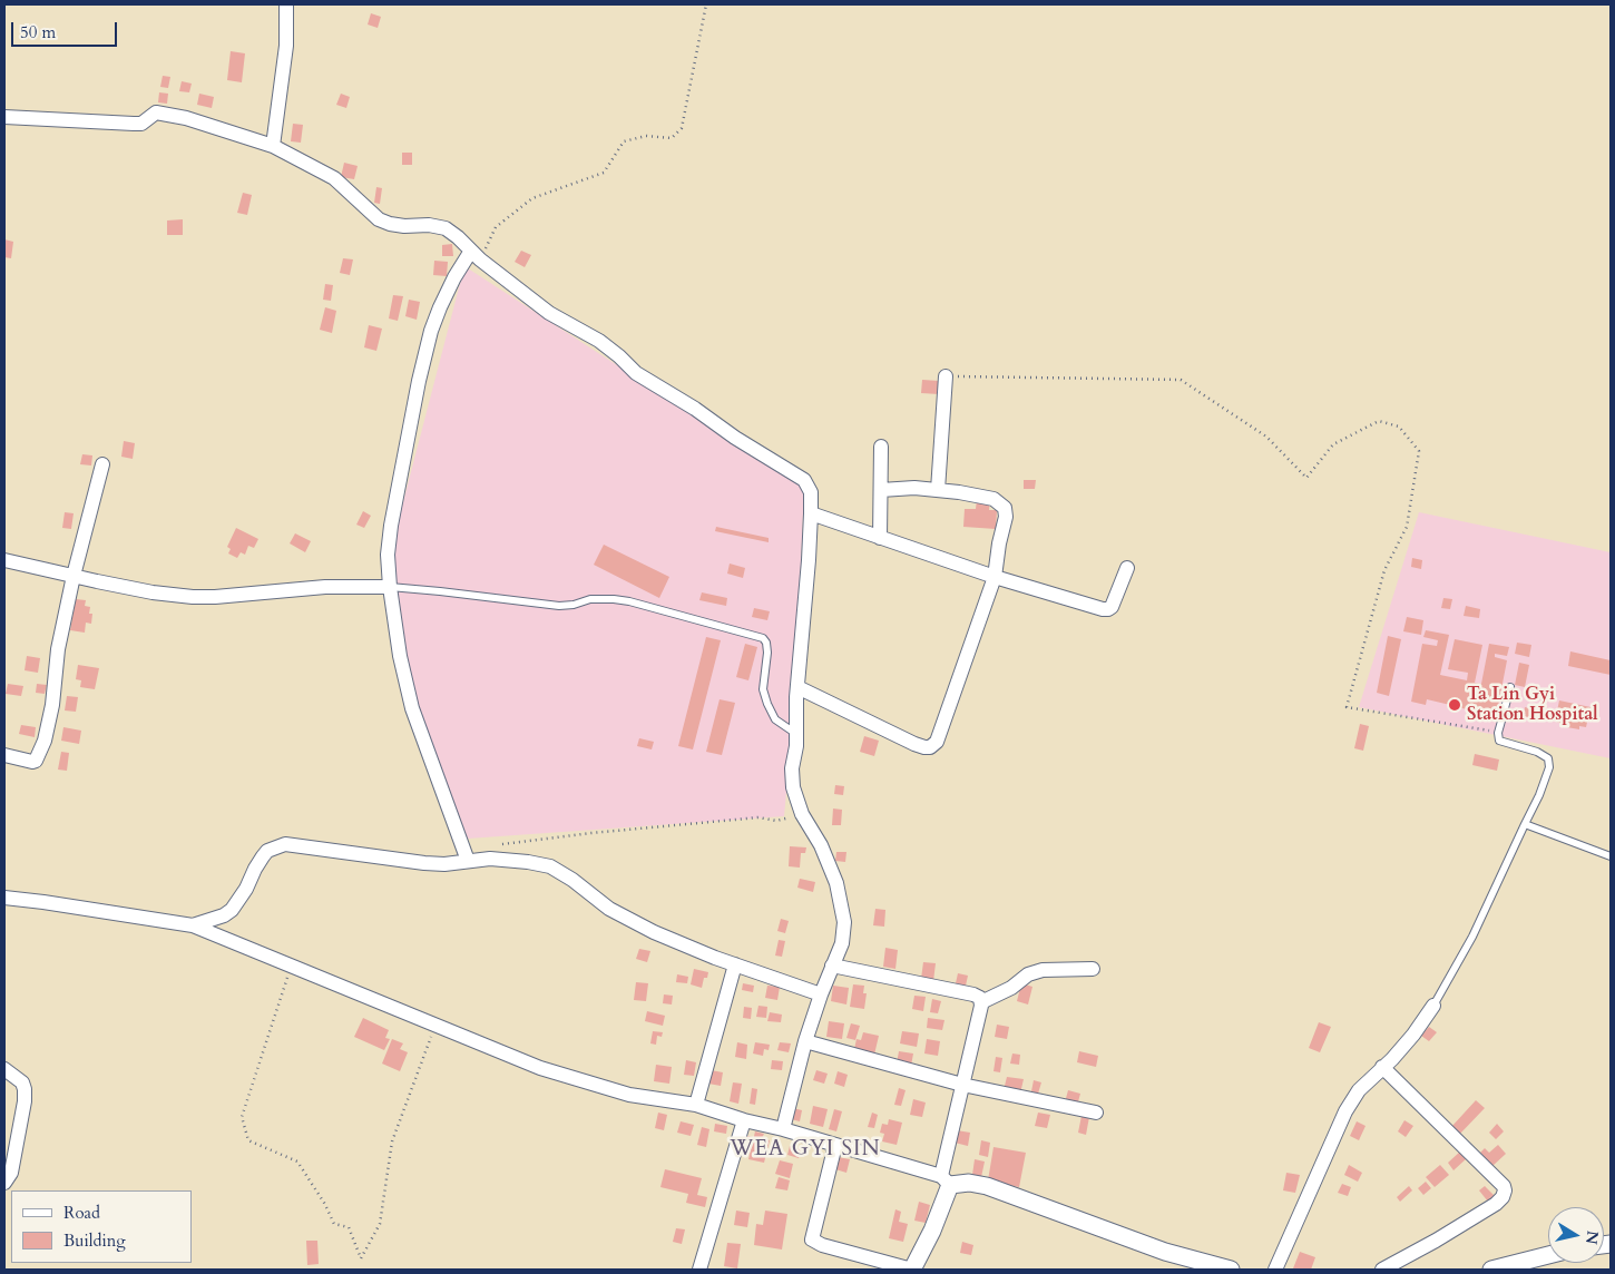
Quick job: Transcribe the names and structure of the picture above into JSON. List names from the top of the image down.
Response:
{
  "districts": ["WEA GYI SIN"],
  "places": ["Ta Lin Gyi Station Hospital"],
  "legend": ["Road", "Building"],
  "scale_bar": "50 m",
  "north": "right"
}
